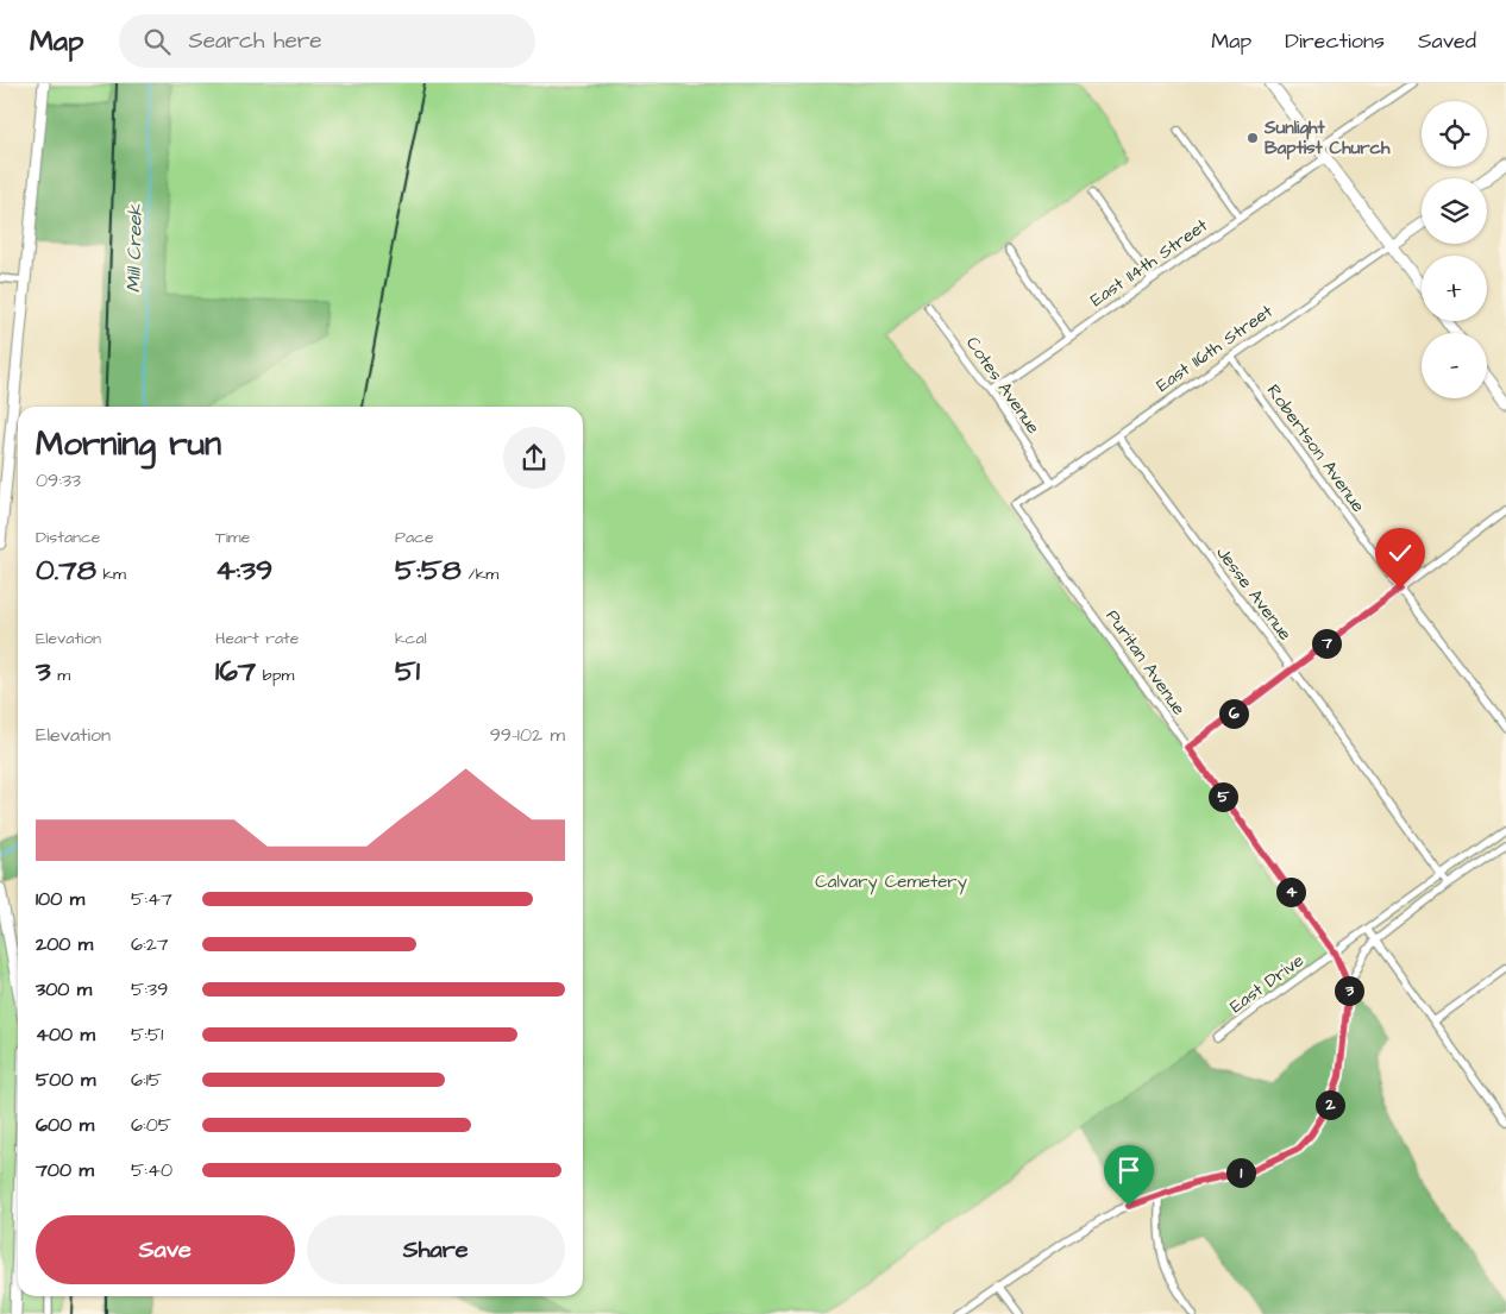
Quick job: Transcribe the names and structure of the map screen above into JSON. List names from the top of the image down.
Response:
{
  "streets": {
    "main road": ["East 116th Street"],
    "street": [
      "East 114th Street",
      "Cotes Avenue",
      "Robertson Avenue",
      "Jesse Avenue",
      "Puritan Avenue",
      "East Drive"
    ]
  },
  "crossings": [
    ["East 114th Street", "Cotes Avenue"],
    ["East 116th Street", "Cotes Avenue"],
    ["East 116th Street", "Robertson Avenue"],
    ["East 116th Street", "Jesse Avenue"],
    ["East 116th Street", "Puritan Avenue"],
    ["Jesse Avenue", "East Drive"],
    ["Puritan Avenue", "East Drive"]
  ],
  "water": ["Mill Creek"],
  "parks": ["Calvary Cemetery"],
  "places": ["Sunlight Baptist Church"],
  "page": {
    "header": "Map",
    "search": "Search here",
    "nav": ["Map", "Directions", "Saved"],
    "map_buttons": ["+", "−"],
    "heading": ["Morning run", "09:33"],
    "stats": [
      ["Distance", "0.78 km"],
      ["Time", "4:39"],
      ["Pace", "5:58 /km"],
      ["Elevation", "3 m"],
      ["Heart rate", "167 bpm"],
      ["kcal", "51"]
    ],
    "pins": [
      "7",
      "6",
      "5",
      "4",
      "3",
      "2",
      "1"
    ],
    "chart": ["Elevation", "99–102 m"],
    "list": [
      {
        "name": "100 m",
        "note": "5:47"
      },
      {
        "name": "200 m",
        "note": "6:27"
      },
      {
        "name": "300 m",
        "note": "5:39"
      },
      {
        "name": "400 m",
        "note": "5:51"
      },
      {
        "name": "500 m",
        "note": "6:15"
      },
      {
        "name": "600 m",
        "note": "6:05"
      },
      {
        "name": "700 m",
        "note": "5:40"
      }
    ],
    "buttons": ["Save", "Share"]
  }
}
